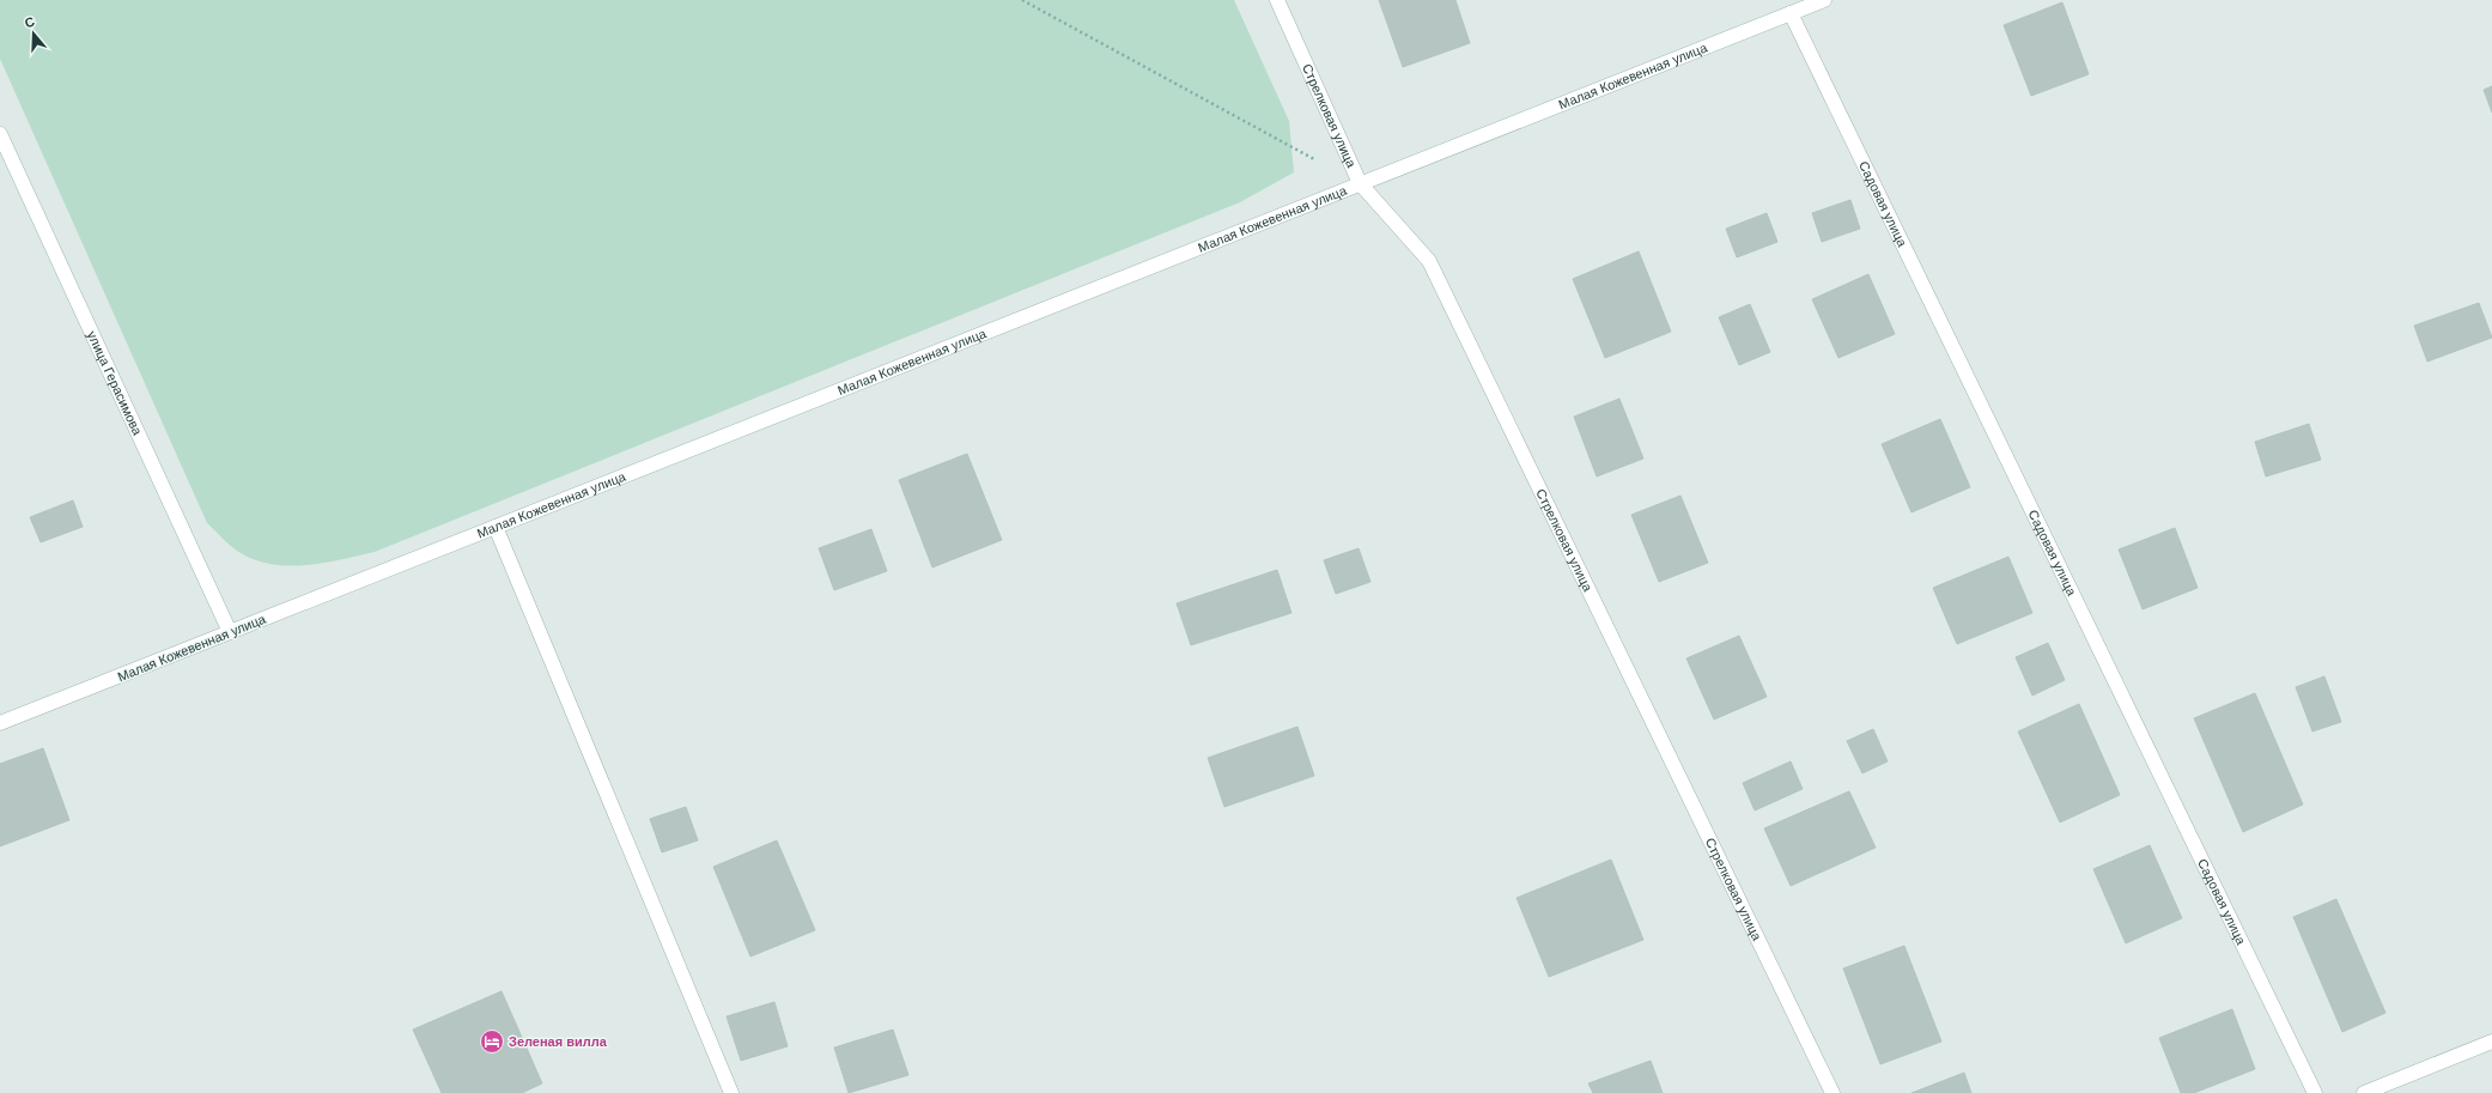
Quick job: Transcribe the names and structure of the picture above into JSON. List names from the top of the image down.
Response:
{
  "streets": {
    "street": [
      "Малая Кожевенная улица",
      "Стрелковая улица",
      "Садовая улица",
      "улица Герасимова"
    ]
  },
  "crossings": [
    ["Малая Кожевенная улица", "Стрелковая улица"],
    ["Малая Кожевенная улица", "Садовая улица"],
    ["Малая Кожевенная улица", "улица Герасимова"]
  ],
  "places": {
    "hotel": ["Зеленая вилла"]
  },
  "north": "top"
}
